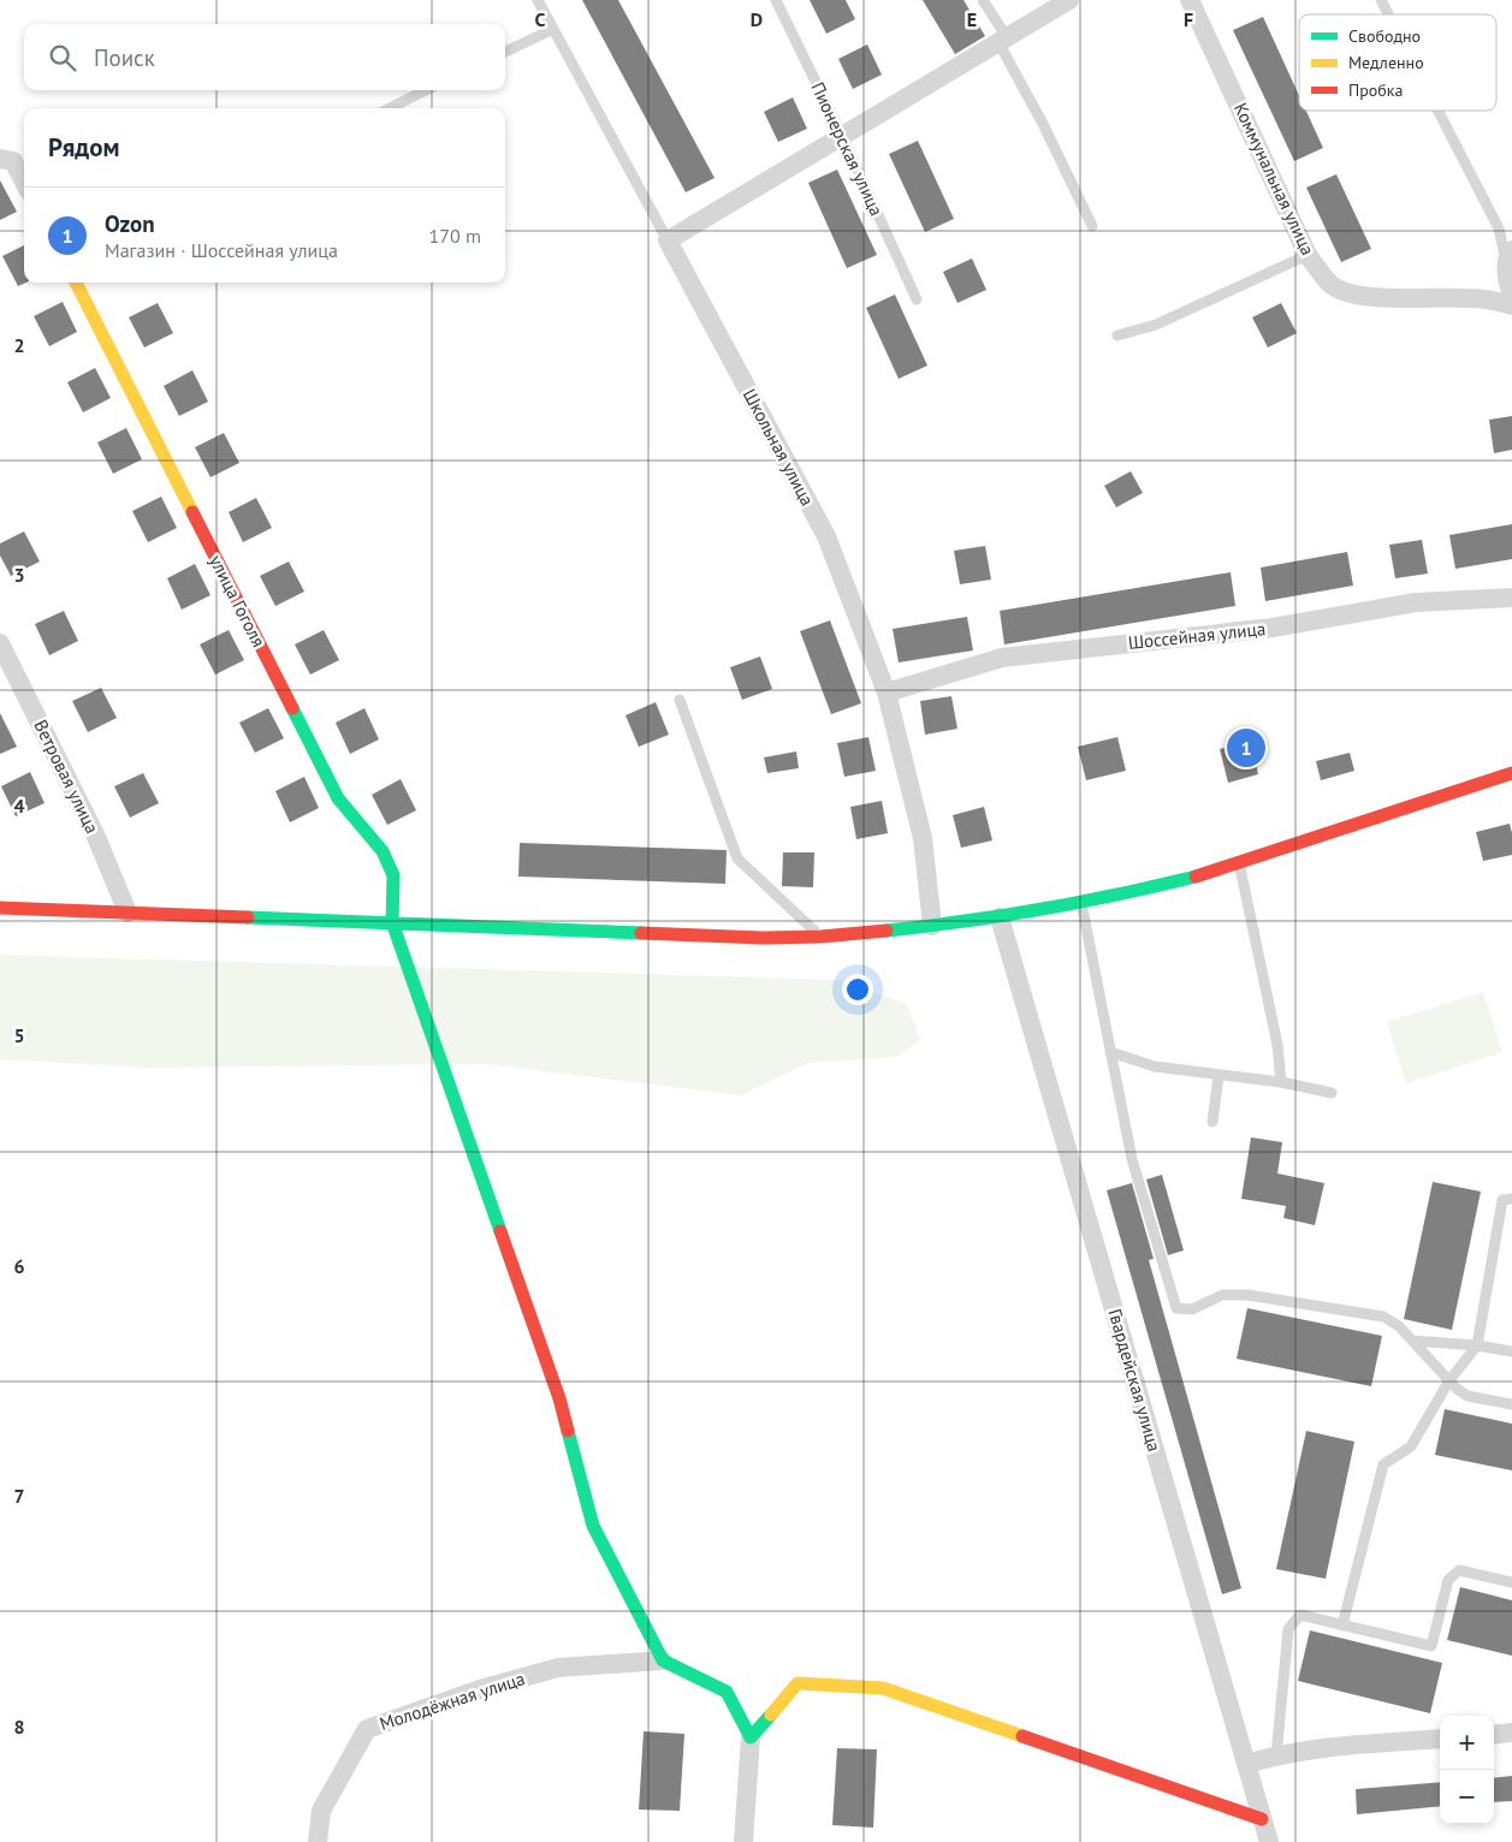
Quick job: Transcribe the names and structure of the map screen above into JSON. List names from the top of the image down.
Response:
{
  "streets": {
    "street": [
      "Коммунальная улица",
      "Школьная улица",
      "улица Гоголя",
      "Шоссейная улица",
      "Ветровая улица",
      "Гвардейская улица",
      "Молодёжная улица"
    ],
    "lane": ["Пионерская улица"]
  },
  "crossings": [
    ["Школьная улица", "Шоссейная улица"],
    ["улица Гоголя", "Молодёжная улица"]
  ],
  "legend": ["Свободно", "Медленно", "Пробка"],
  "page": {
    "search": "Поиск",
    "heading": "Рядом",
    "list": [
      {
        "mark": "1",
        "name": "Ozon",
        "note": "Магазин · Шоссейная улица",
        "value": "170 m"
      }
    ],
    "pins": "1",
    "map_buttons": ["+", "−"]
  },
  "grid": {
    "columns": [
      "C",
      "D",
      "E",
      "F"
    ],
    "rows": [
      "2",
      "3",
      "4",
      "5",
      "6",
      "7",
      "8"
    ]
  }
}
